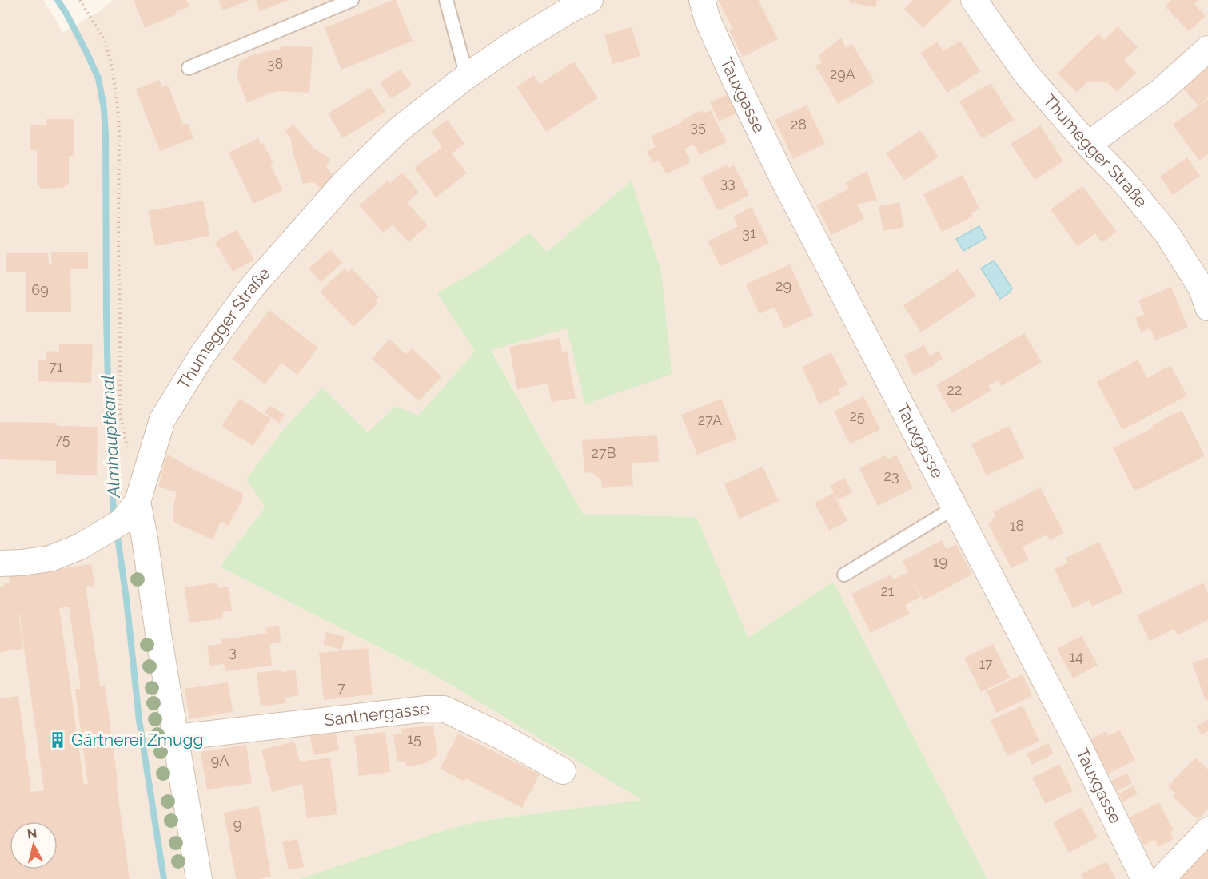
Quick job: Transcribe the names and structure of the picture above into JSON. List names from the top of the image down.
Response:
{
  "streets": {
    "street": ["Tauxgasse", "Thumegger Straße", "Santnergasse"]
  },
  "water": ["Almhauptkanal"],
  "places": {
    "building": ["Gärtnerei Zmugg"]
  },
  "house_numbers": [
    "38",
    "29A",
    "28",
    "35",
    "33",
    "31",
    "29",
    "69",
    "71",
    "22",
    "25",
    "27A",
    "75",
    "27B",
    "23",
    "18",
    "19",
    "21",
    "3",
    "14",
    "17",
    "7",
    "15",
    "9A",
    "9"
  ],
  "north": "top"
}
